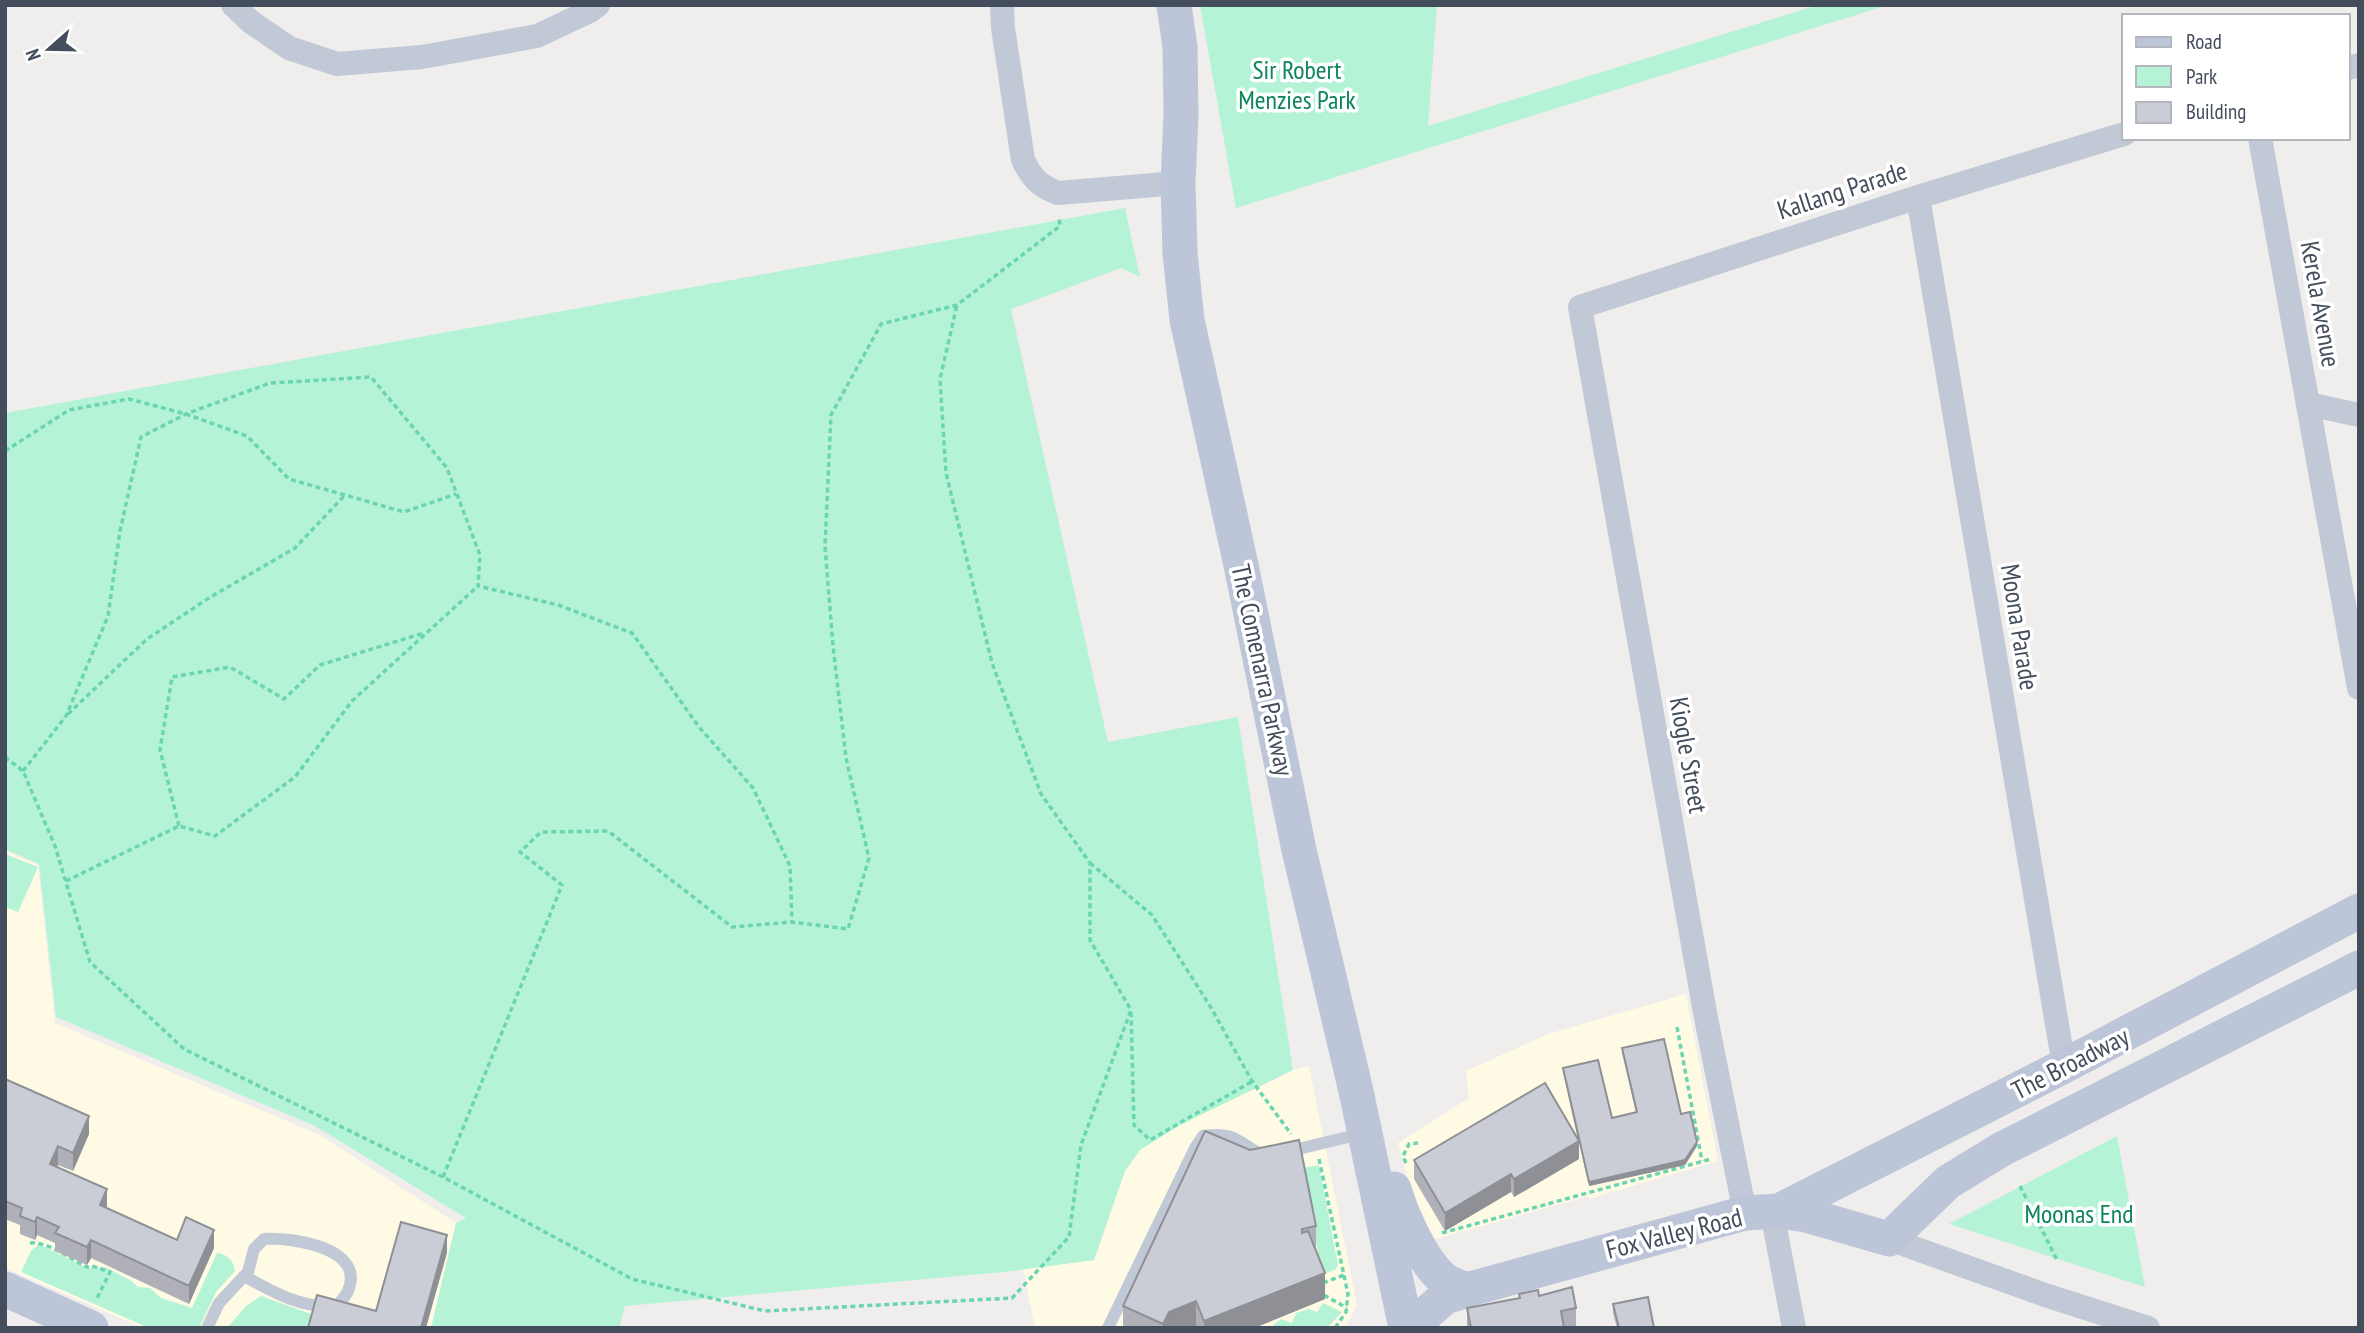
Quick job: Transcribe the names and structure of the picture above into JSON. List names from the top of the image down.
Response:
{
  "streets": {
    "main road": ["The Comenarra Parkway", "The Broadway", "Fox Valley Road"],
    "street": [
      "Kallang Parade",
      "Kerela Avenue",
      "Moona Parade",
      "Kiogle Street"
    ]
  },
  "crossings": [
    ["Kallang Parade", "Moona Parade"],
    ["Kallang Parade", "Kiogle Street"],
    ["Moona Parade", "The Broadway"],
    ["The Comenarra Parkway", "Fox Valley Road"],
    ["Kiogle Street", "The Broadway"],
    ["Kiogle Street", "Fox Valley Road"],
    ["The Broadway", "Fox Valley Road"]
  ],
  "parks": ["Sir Robert Menzies Park", "Moonas End"],
  "legend": ["Road", "Park", "Building"],
  "north": "left"
}
